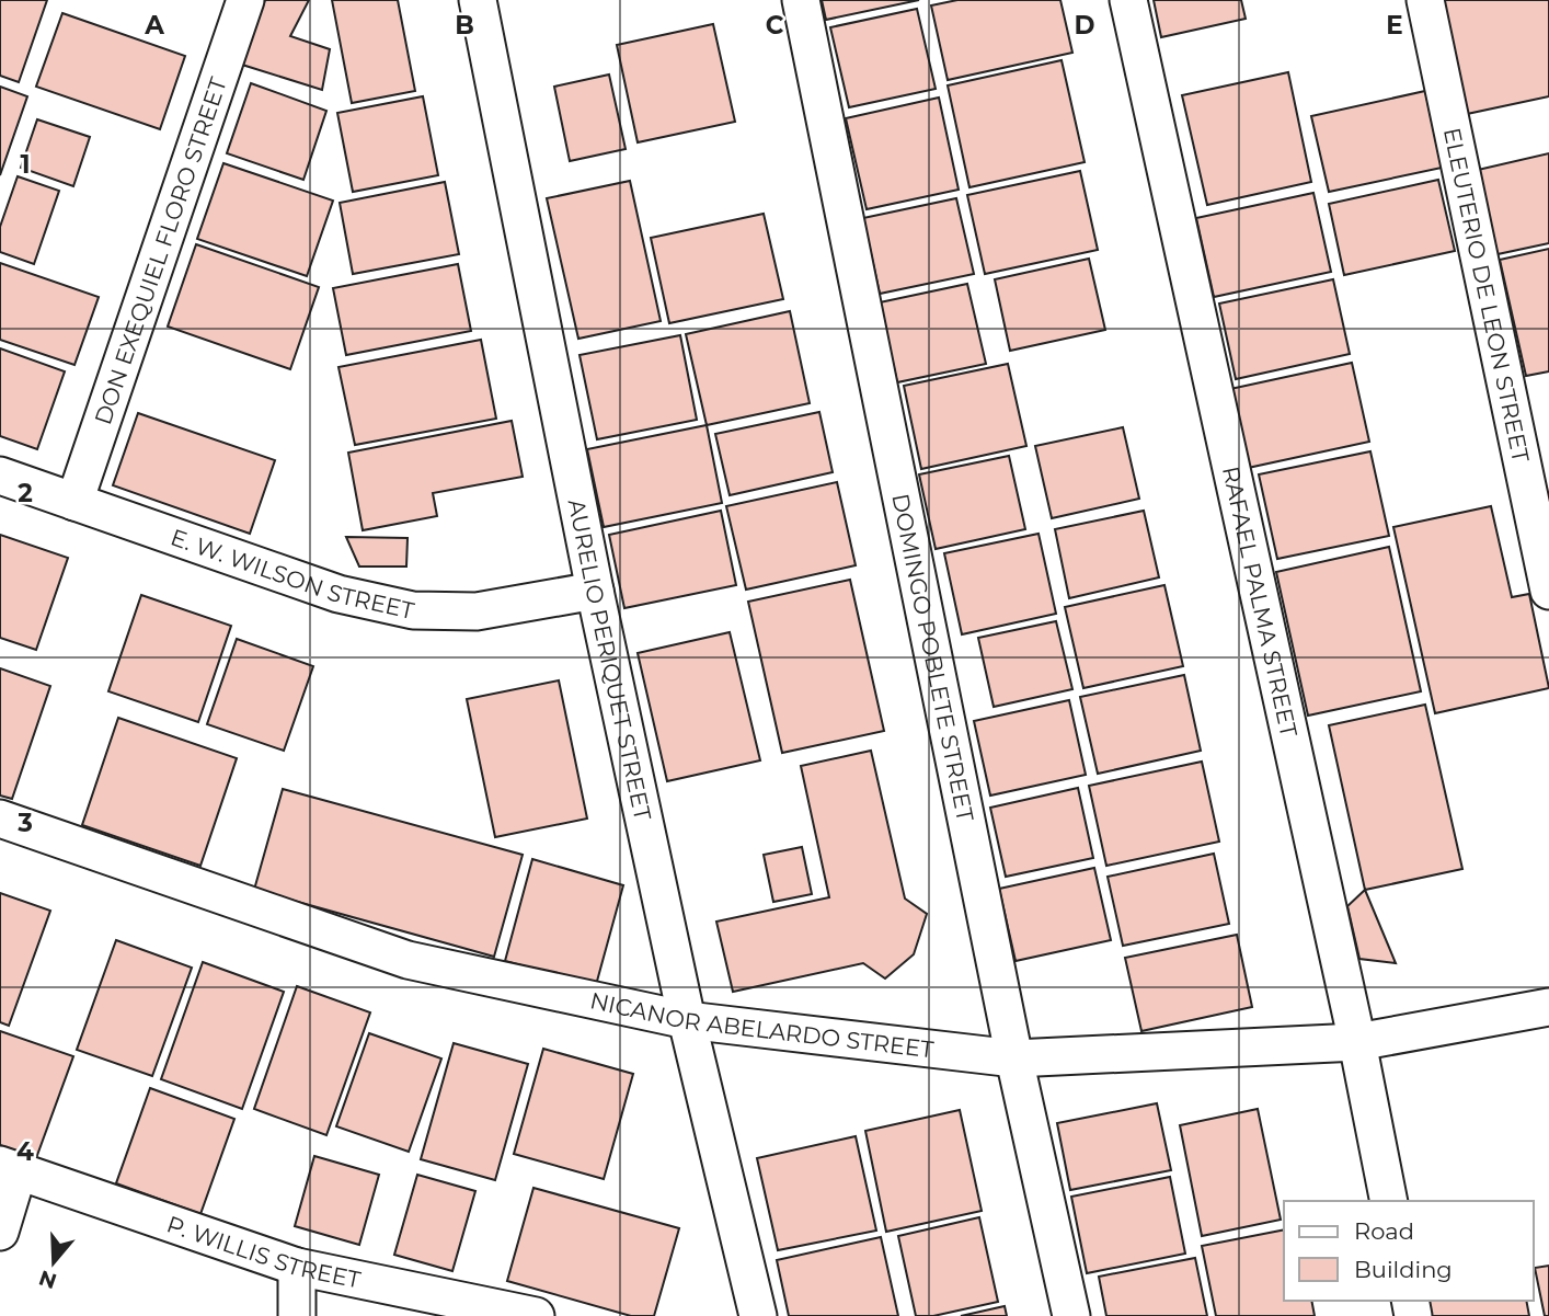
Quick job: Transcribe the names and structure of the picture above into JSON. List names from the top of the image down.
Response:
{
  "streets": {
    "street": [
      "DON EXEQUIEL FLORO STREET",
      "ELEUTERIO DE LEON STREET",
      "E. W. WILSON STREET",
      "RAFAEL PALMA STREET",
      "DOMINGO POBLETE STREET",
      "AURELIO PERIQUET STREET",
      "NICANOR ABELARDO STREET",
      "P. WILLIS STREET"
    ]
  },
  "crossings": [
    ["DON EXEQUIEL FLORO STREET", "E. W. WILSON STREET"],
    ["E. W. WILSON STREET", "AURELIO PERIQUET STREET"],
    ["RAFAEL PALMA STREET", "NICANOR ABELARDO STREET"],
    ["DOMINGO POBLETE STREET", "NICANOR ABELARDO STREET"],
    ["AURELIO PERIQUET STREET", "NICANOR ABELARDO STREET"]
  ],
  "legend": ["Road", "Building"],
  "north": "bottom",
  "grid": {
    "columns": [
      "A",
      "B",
      "C",
      "D",
      "E"
    ],
    "rows": [
      "1",
      "2",
      "3",
      "4"
    ]
  }
}
